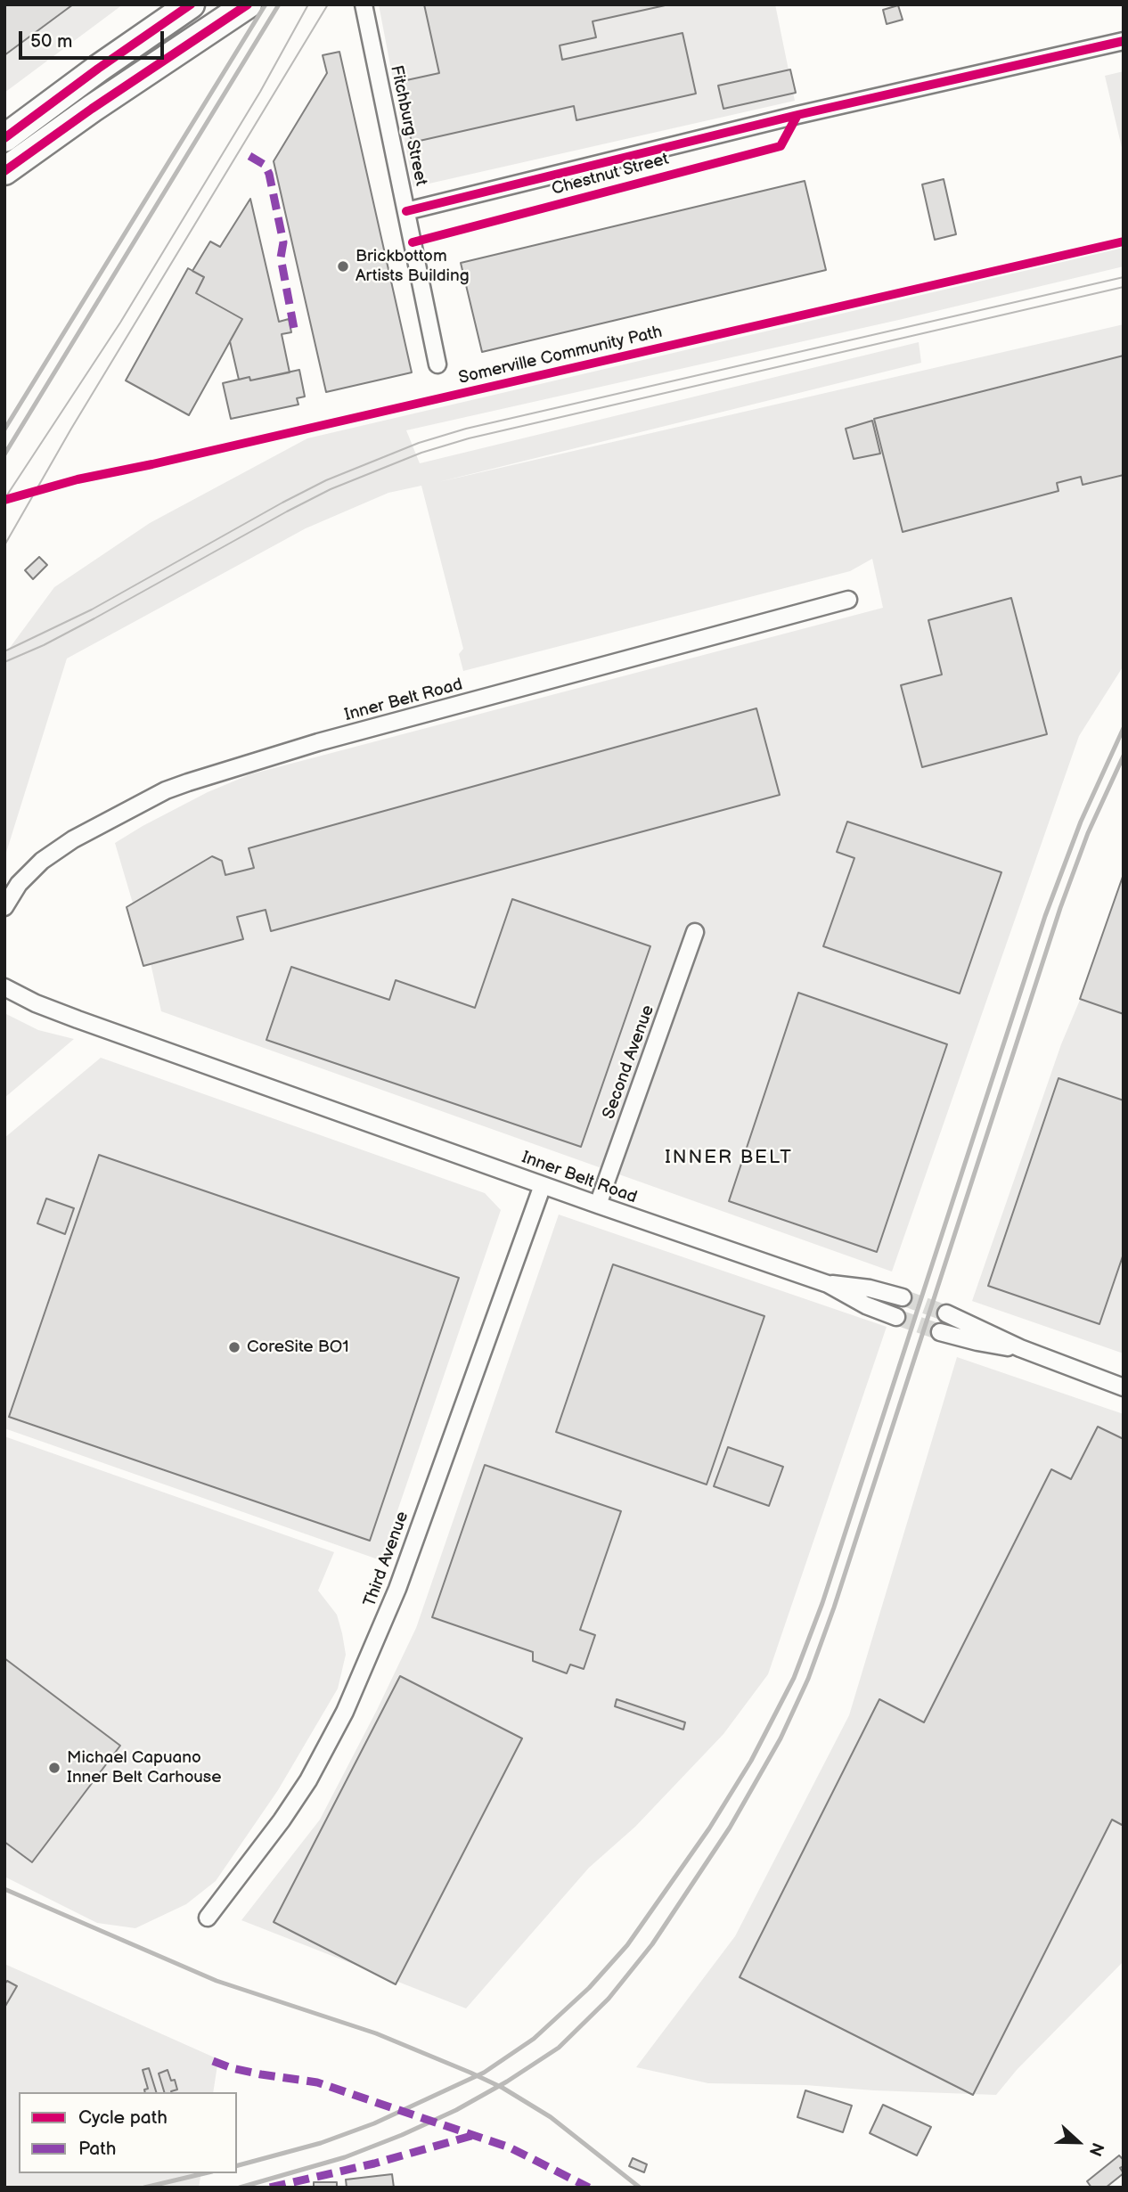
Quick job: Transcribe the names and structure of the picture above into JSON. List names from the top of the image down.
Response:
{
  "streets": {
    "street": [
      "Fitchburg Street",
      "Chestnut Street",
      "Inner Belt Road",
      "Second Avenue",
      "Third Avenue"
    ],
    "cycle path": ["Somerville Community Path"]
  },
  "crossings": [
    ["Fitchburg Street", "Chestnut Street"],
    ["Inner Belt Road", "Second Avenue"],
    ["Inner Belt Road", "Third Avenue"]
  ],
  "districts": ["INNER BELT"],
  "places": ["Brickbottom Artists Building", "CoreSite BO1", "Michael Capuano Inner Belt Carhouse"],
  "legend": ["Cycle path", "Path"],
  "scale_bar": "50 m",
  "north": "right"
}
